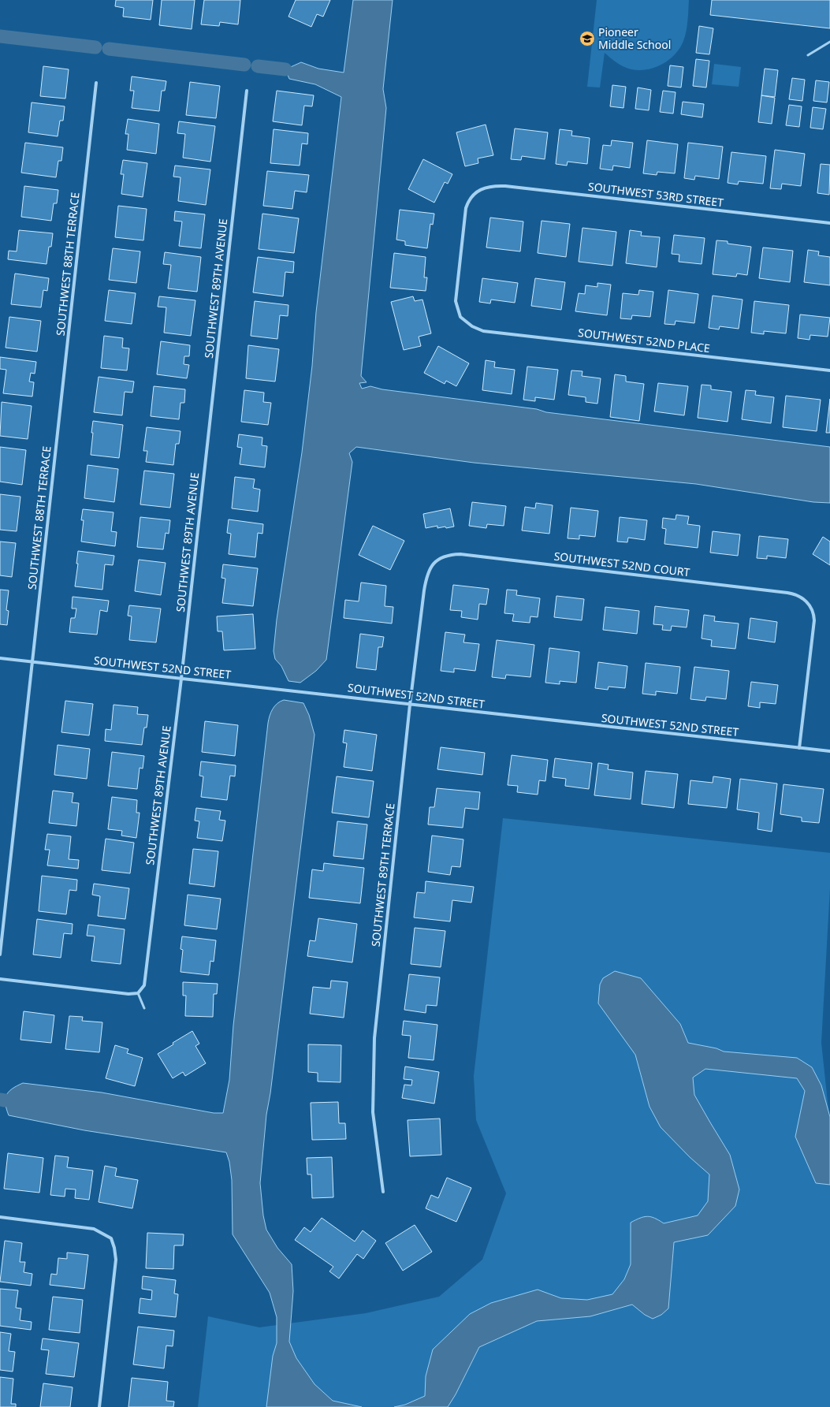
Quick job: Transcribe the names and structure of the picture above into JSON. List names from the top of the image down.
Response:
{
  "streets": {
    "street": [
      "SOUTHWEST 53RD STREET",
      "SOUTHWEST 88TH TERRACE",
      "SOUTHWEST 89TH AVENUE",
      "SOUTHWEST 52ND PLACE",
      "SOUTHWEST 52ND COURT",
      "SOUTHWEST 52ND STREET",
      "SOUTHWEST 89TH TERRACE"
    ]
  },
  "crossings": [
    ["SOUTHWEST 53RD STREET", "SOUTHWEST 52ND PLACE"],
    ["SOUTHWEST 88TH TERRACE", "SOUTHWEST 52ND STREET"],
    ["SOUTHWEST 89TH AVENUE", "SOUTHWEST 52ND STREET"],
    ["SOUTHWEST 52ND COURT", "SOUTHWEST 52ND STREET"],
    ["SOUTHWEST 52ND COURT", "SOUTHWEST 89TH TERRACE"],
    ["SOUTHWEST 52ND STREET", "SOUTHWEST 89TH TERRACE"]
  ],
  "places": {
    "school or university": ["Pioneer Middle School"]
  }
}
